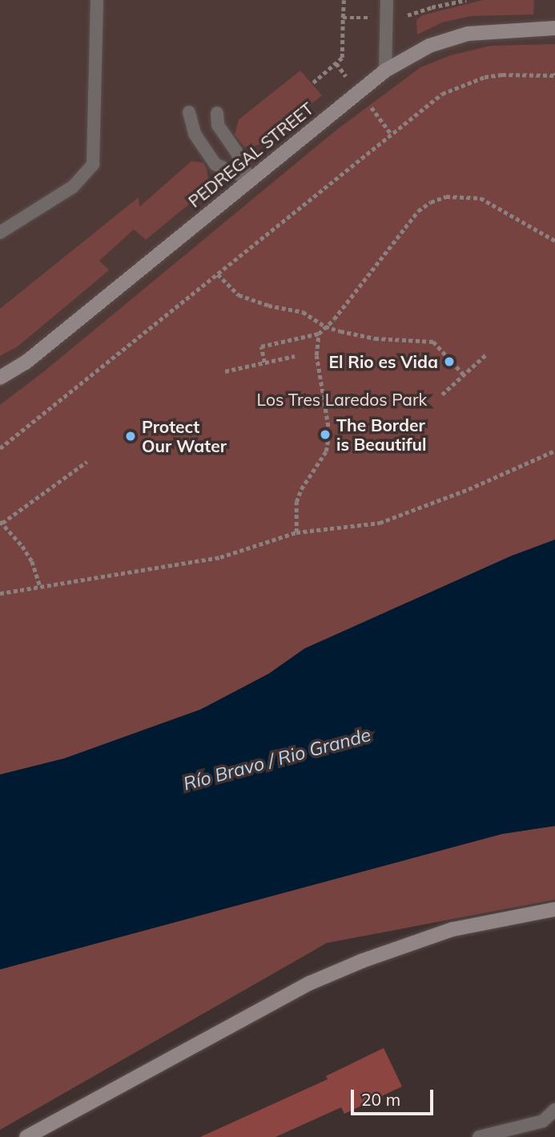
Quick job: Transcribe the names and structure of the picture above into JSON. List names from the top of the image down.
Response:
{
  "streets": {
    "main road": ["PEDREGAL STREET"]
  },
  "water": ["Río Bravo / Rio Grande"],
  "parks": ["Los Tres Laredos Park"],
  "places": ["El Rio es Vida", "The Border is Beautiful", "Protect Our Water"],
  "scale_bar": "20 m"
}
